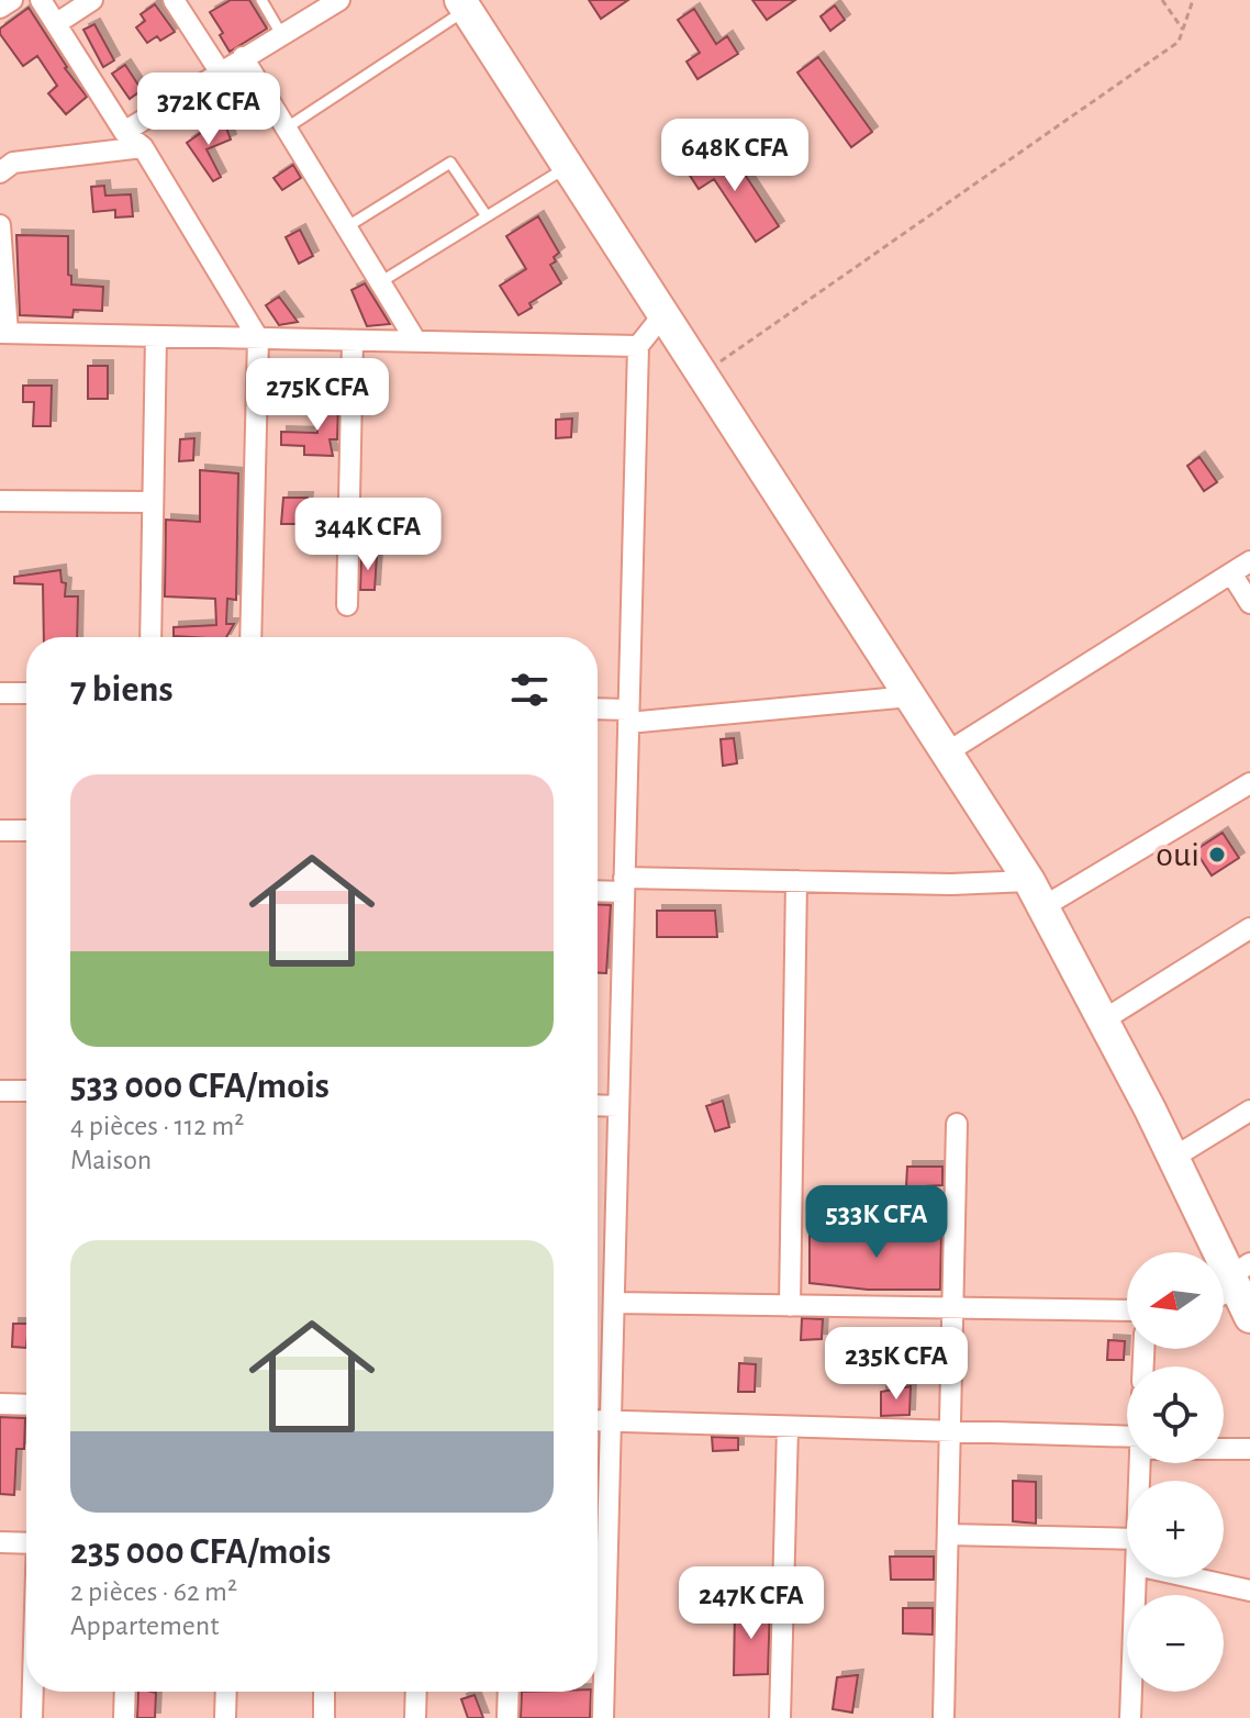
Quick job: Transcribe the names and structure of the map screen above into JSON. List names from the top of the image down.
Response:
{
  "places": ["oui"],
  "north": "left",
  "page": {
    "price": [
      "372K CFA",
      "648K CFA",
      "275K CFA",
      "344K CFA",
      "533K CFA",
      "235K CFA",
      "247K CFA"
    ],
    "heading": "7 biens",
    "list": [
      {
        "name": "533 000 CFA/mois",
        "note": "4 pièces · 112 m² · Maison"
      },
      {
        "name": "235 000 CFA/mois",
        "note": "2 pièces · 62 m² · Appartement"
      }
    ],
    "map_buttons": ["+", "−"]
  }
}
